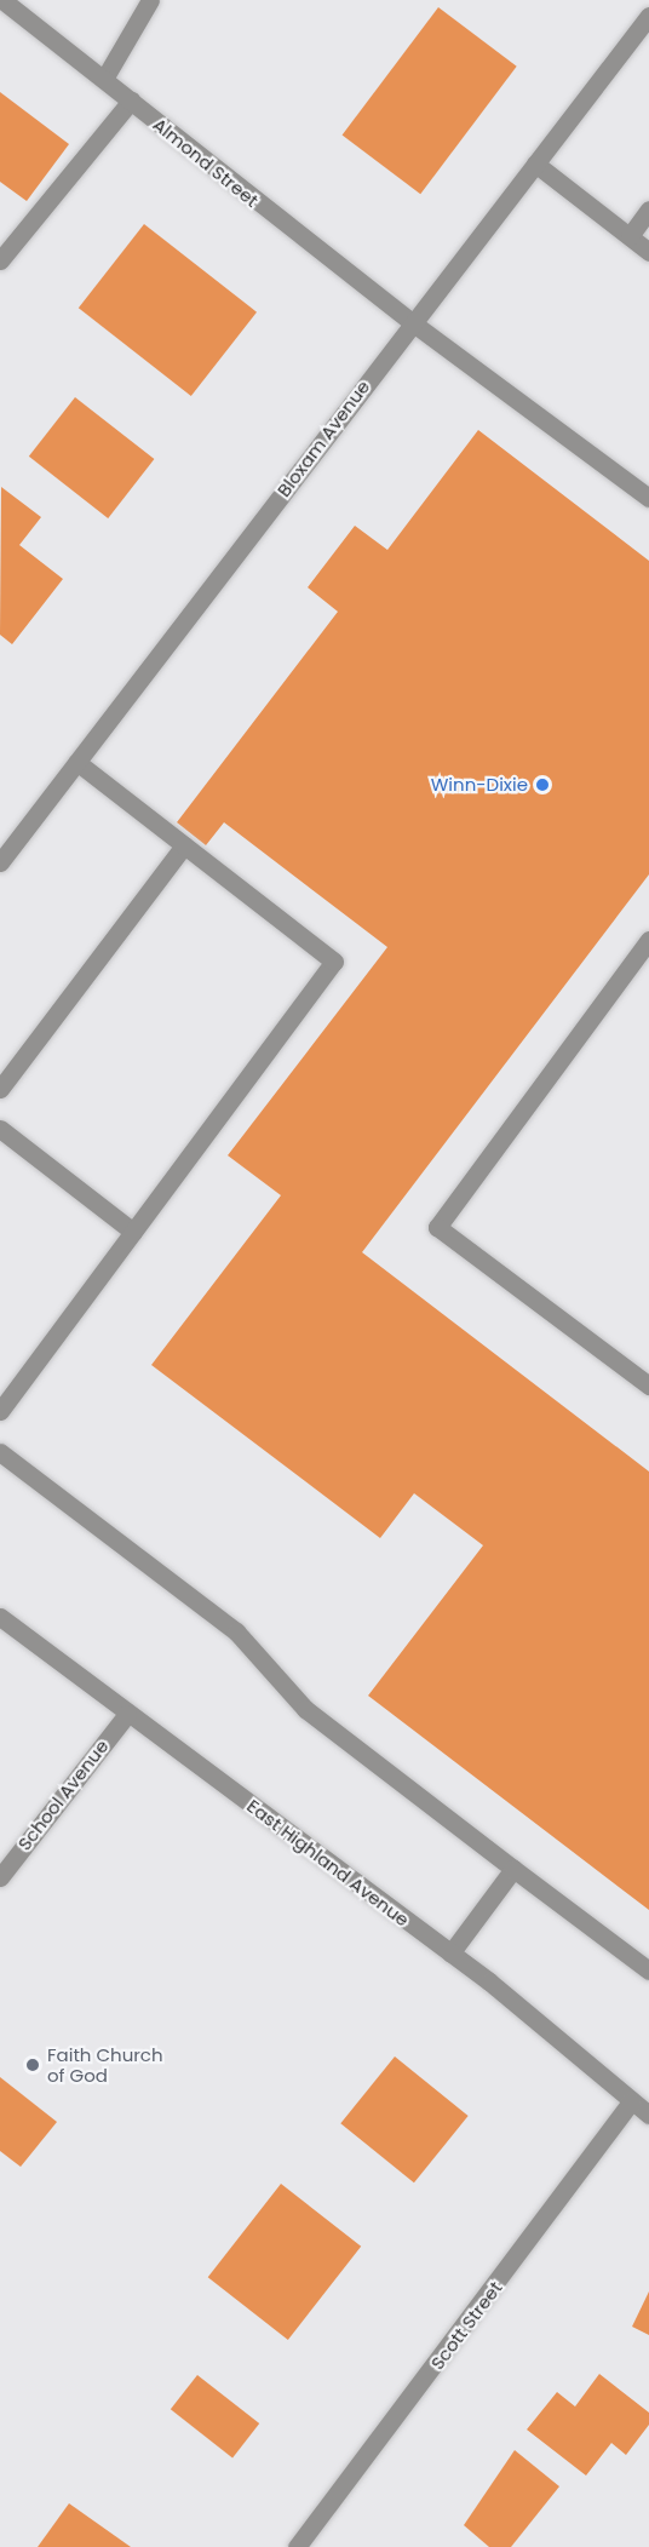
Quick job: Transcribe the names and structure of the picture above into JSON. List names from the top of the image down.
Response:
{
  "streets": {
    "street": [
      "Almond Street",
      "Bloxam Avenue",
      "School Avenue",
      "East Highland Avenue",
      "Scott Street"
    ]
  },
  "crossings": [
    ["Almond Street", "Bloxam Avenue"],
    ["School Avenue", "East Highland Avenue"],
    ["East Highland Avenue", "Scott Street"]
  ],
  "places": ["Winn-Dixie", "Faith Church of God"]
}
